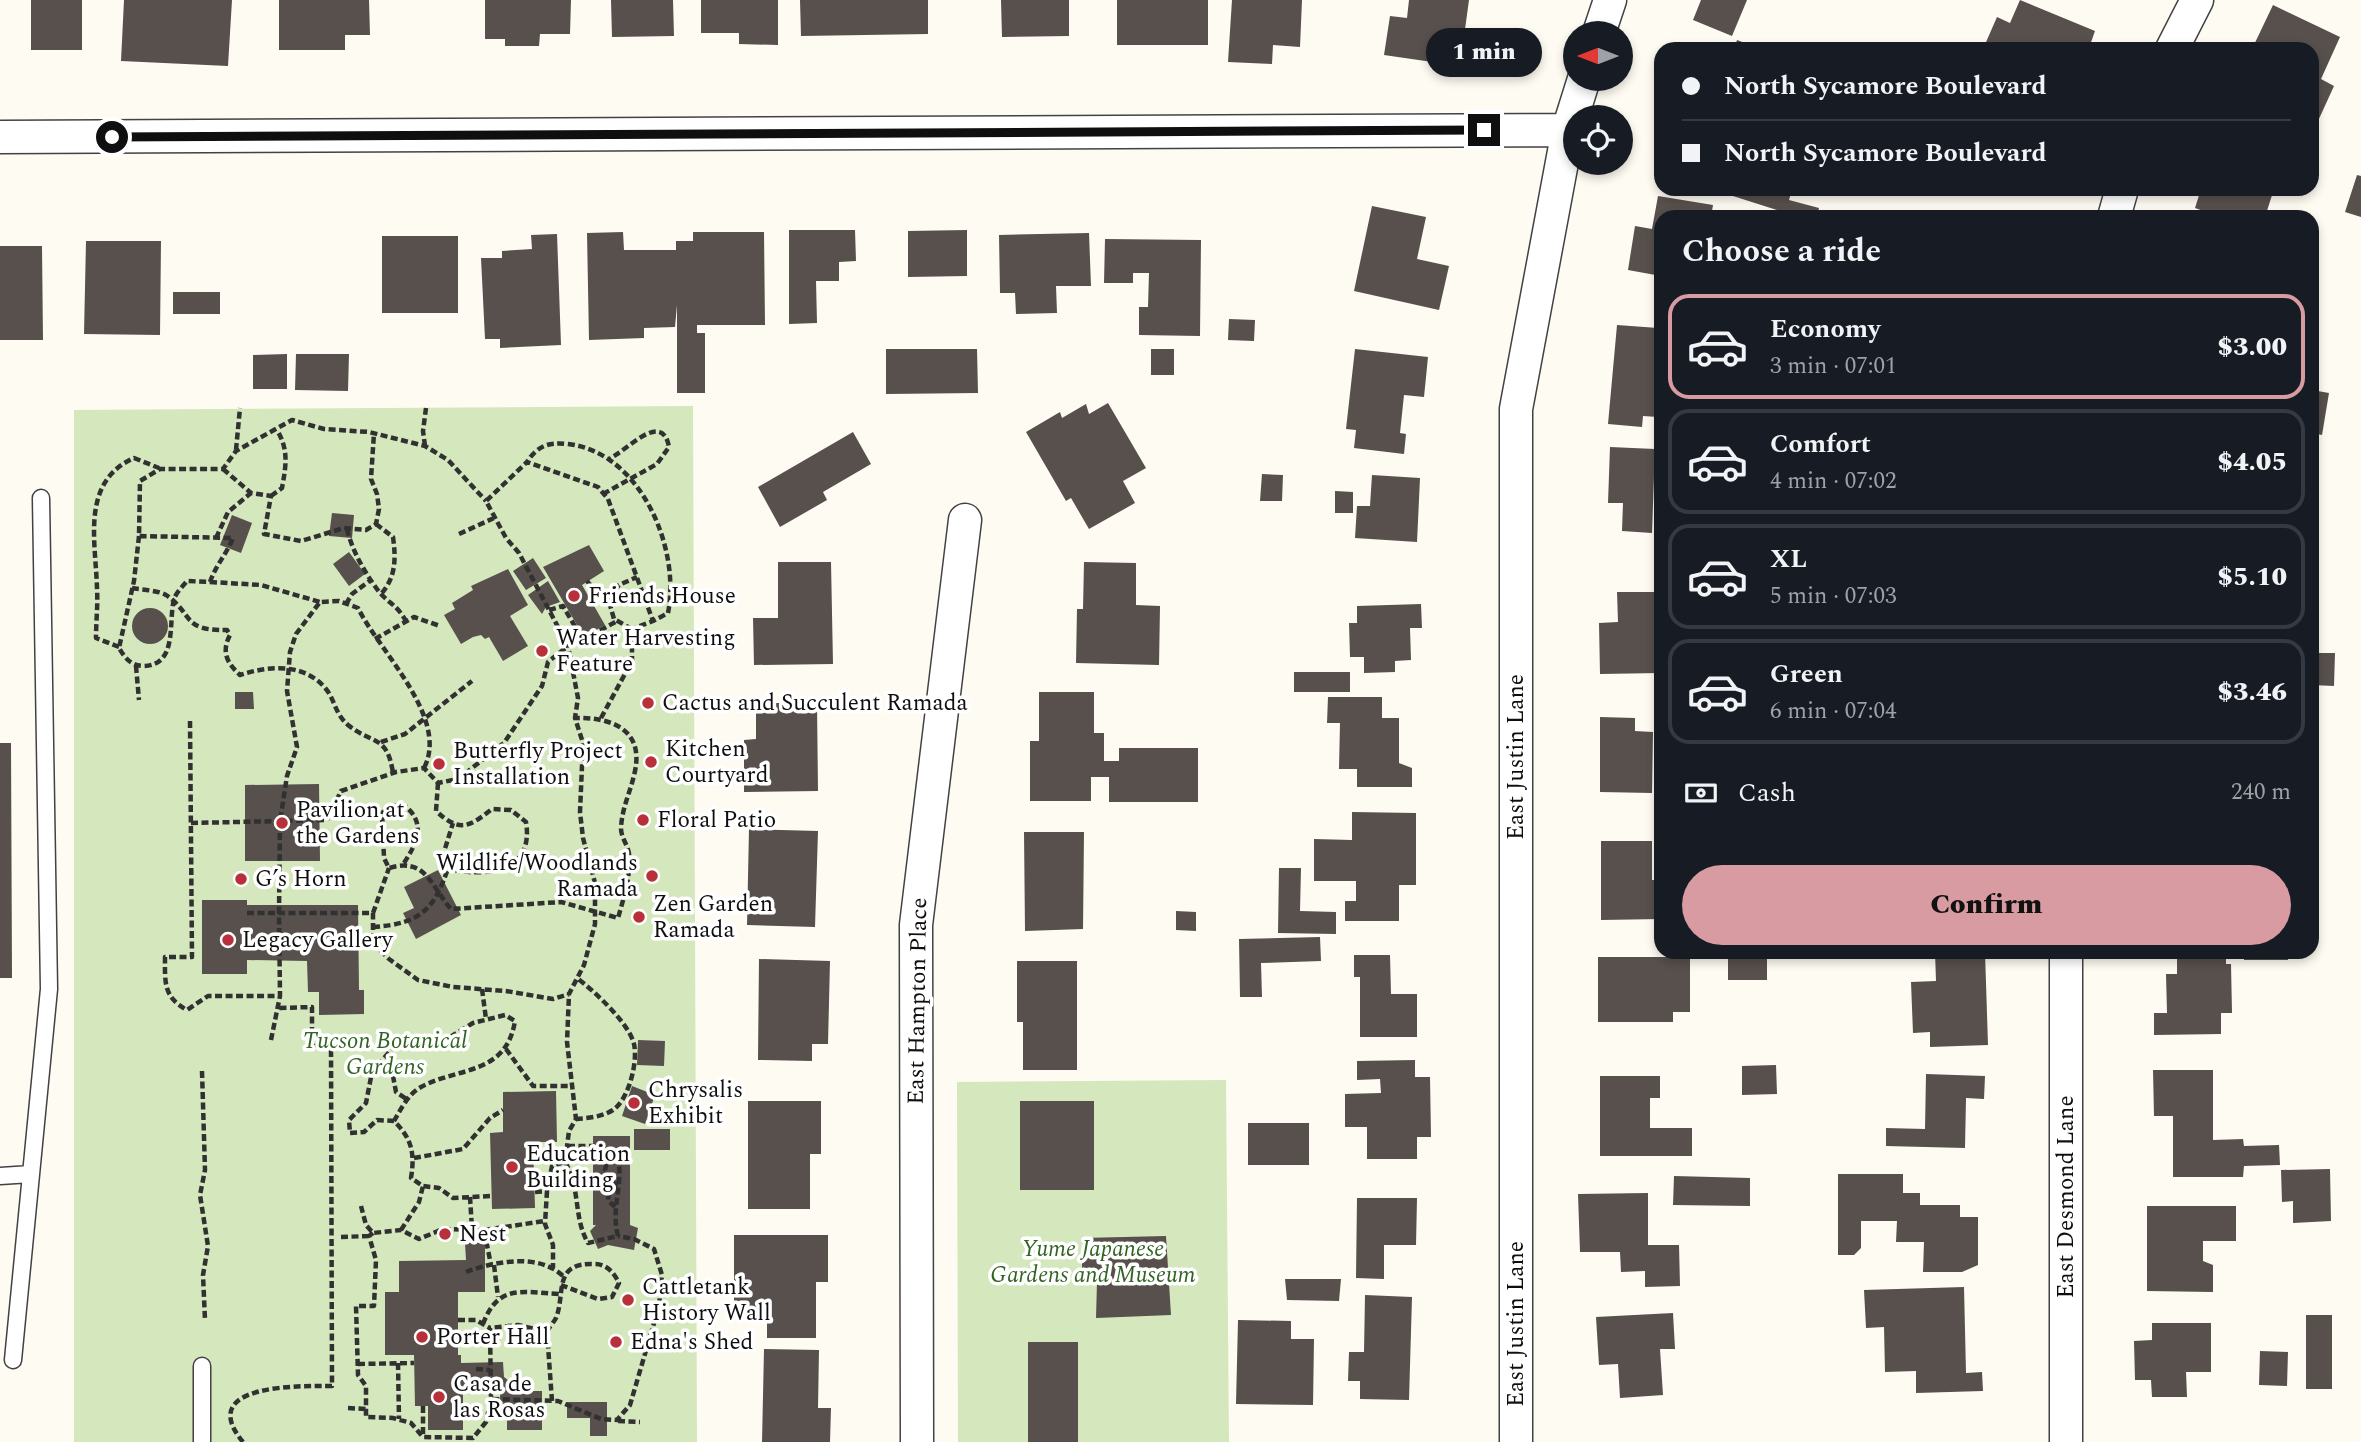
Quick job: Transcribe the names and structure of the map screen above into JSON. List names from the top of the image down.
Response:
{
  "streets": {
    "street": ["East Justin Lane", "East Hampton Place", "East Desmond Lane"]
  },
  "parks": ["Tucson Botanical Gardens", "Yume Japanese Gardens and Museum"],
  "places": [
    "Friends House",
    "Water Harvesting Feature",
    "Cactus and Succulent Ramada",
    "Kitchen Courtyard",
    "Butterfly Project Installation",
    "Floral Patio",
    "Pavilion at the Gardens",
    "Wildlife/Woodlands Ramada",
    "G’s Horn",
    "Zen Garden Ramada",
    "Legacy Gallery",
    "Chrysalis Exhibit",
    "Education Building",
    "Nest",
    "Cattletank History Wall",
    "Porter Hall",
    "Edna's Shed",
    "Casa de las Rosas"
  ],
  "north": "left",
  "page": {
    "bubble": "1 min",
    "banner": ["North Sycamore Boulevard", "North Sycamore Boulevard"],
    "heading": "Choose a ride",
    "list": [
      {
        "name": "Economy",
        "note": "3 min · 07:01",
        "value": "$3.00"
      },
      {
        "name": "Comfort",
        "note": "4 min · 07:02",
        "value": "$4.05"
      },
      {
        "name": "XL",
        "note": "5 min · 07:03",
        "value": "$5.10"
      },
      {
        "name": "Green",
        "note": "6 min · 07:04",
        "value": "$3.46"
      }
    ],
    "pay": ["Cash", "240 m"],
    "buttons": "Confirm"
  }
}
